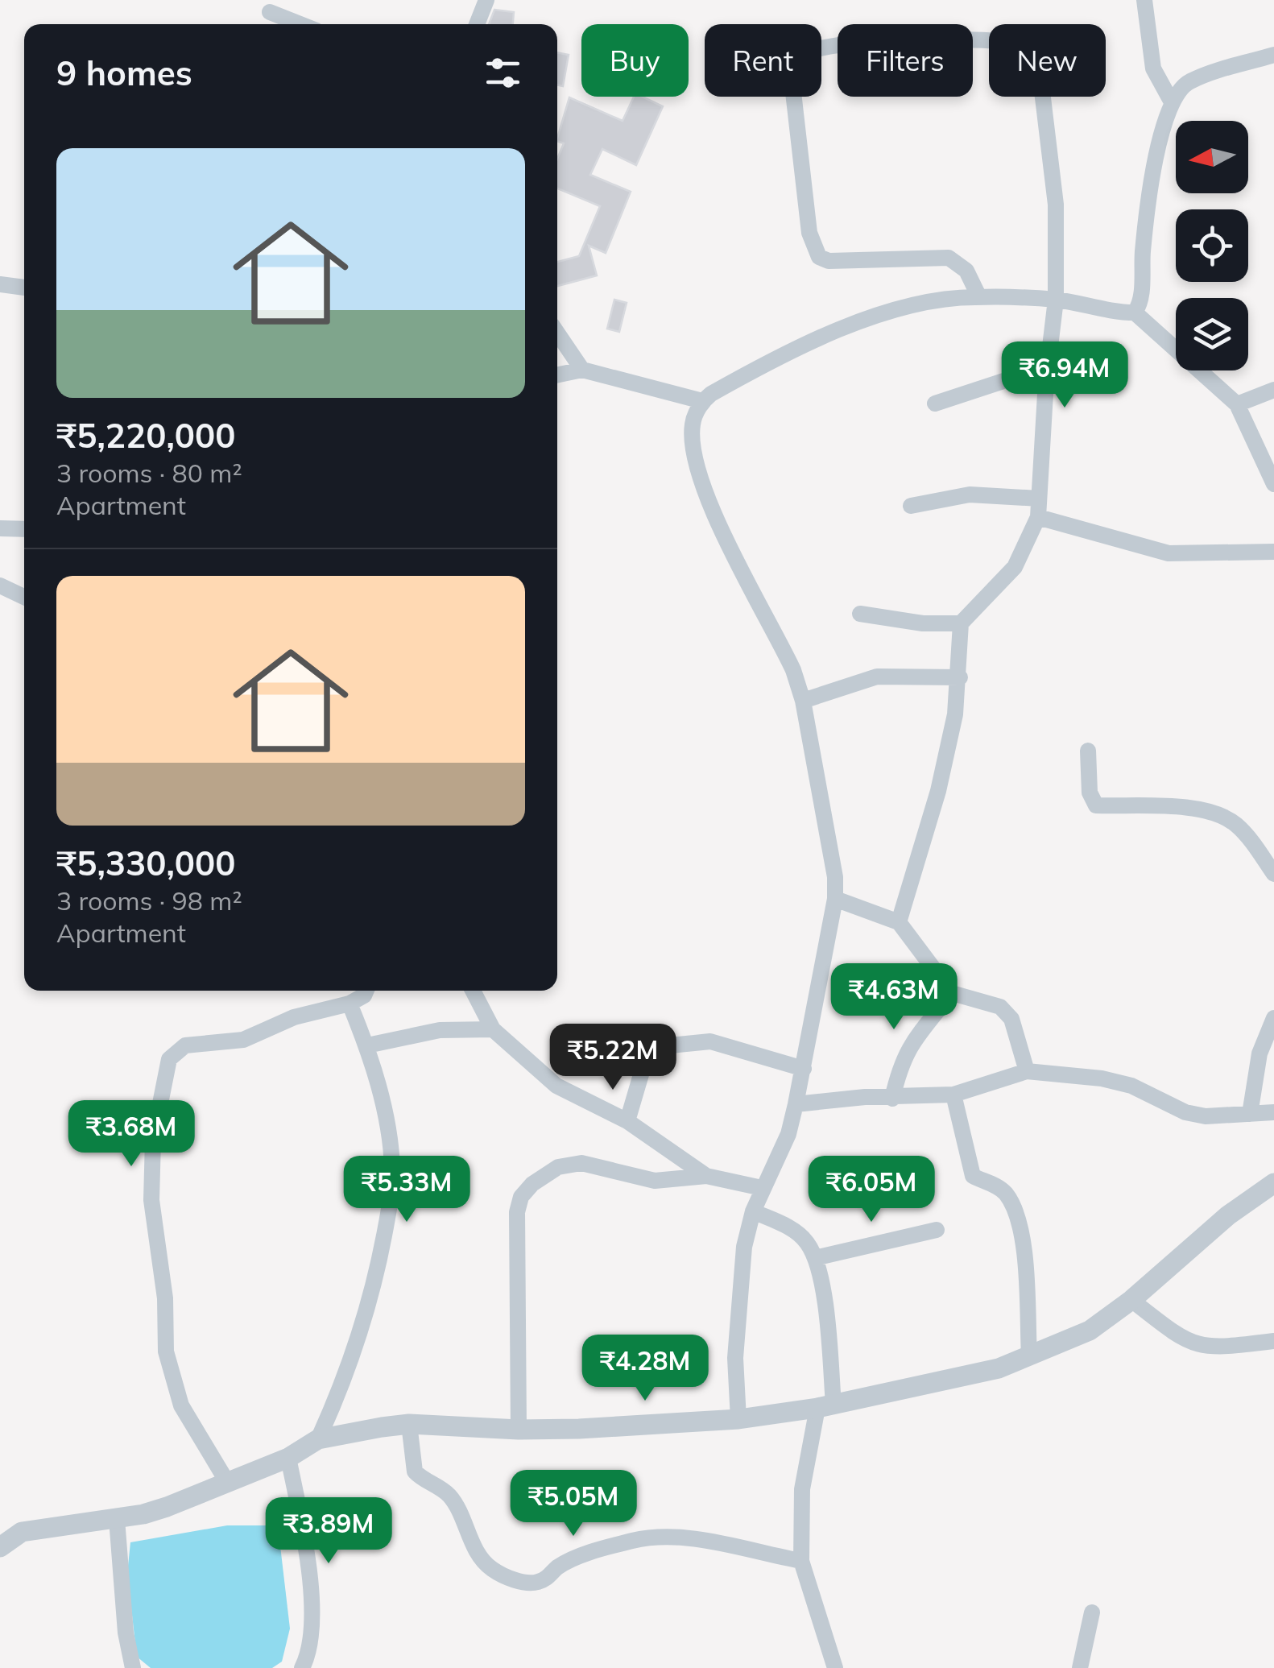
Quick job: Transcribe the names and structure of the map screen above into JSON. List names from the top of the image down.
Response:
{
  "north": "left",
  "page": {
    "chip": [
      "Buy",
      "Rent",
      "Filters",
      "New"
    ],
    "heading": "9 homes",
    "list": [
      {
        "name": "₹5,220,000",
        "note": "3 rooms · 80 m² · Apartment"
      },
      {
        "name": "₹5,330,000",
        "note": "3 rooms · 98 m² · Apartment"
      }
    ],
    "price": [
      "₹6.94M",
      "₹4.63M",
      "₹5.22M",
      "₹3.68M",
      "₹5.33M",
      "₹6.05M",
      "₹4.28M",
      "₹5.05M",
      "₹3.89M"
    ]
  }
}
